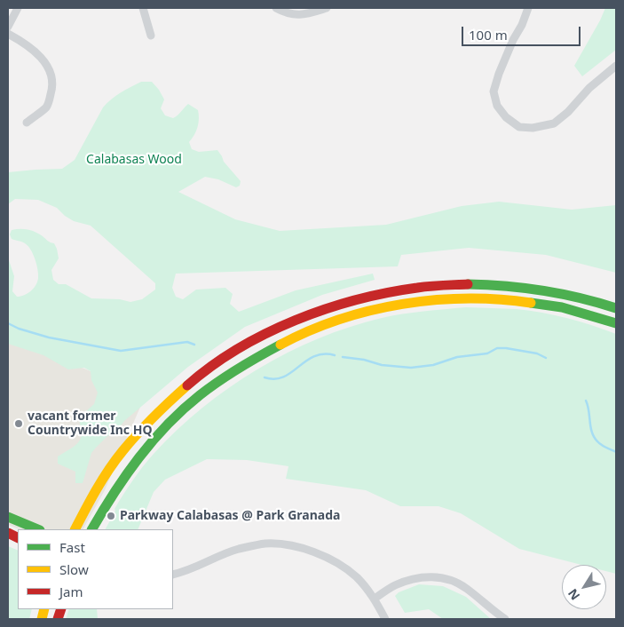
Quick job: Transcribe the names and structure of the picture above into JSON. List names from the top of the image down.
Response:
{
  "parks": ["Calabasas Wood"],
  "places": ["vacant former Countrywide Inc HQ", "Parkway Calabasas @ Park Granada"],
  "legend": ["Fast", "Slow", "Jam"],
  "scale_bar": "100 m",
  "north": "bottom left"
}
